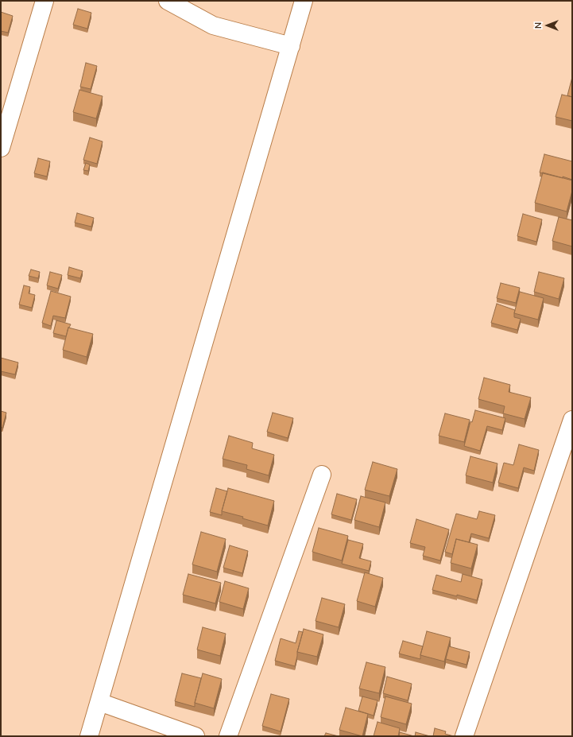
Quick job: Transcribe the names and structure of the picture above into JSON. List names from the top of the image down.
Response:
{
  "north": "left"
}
